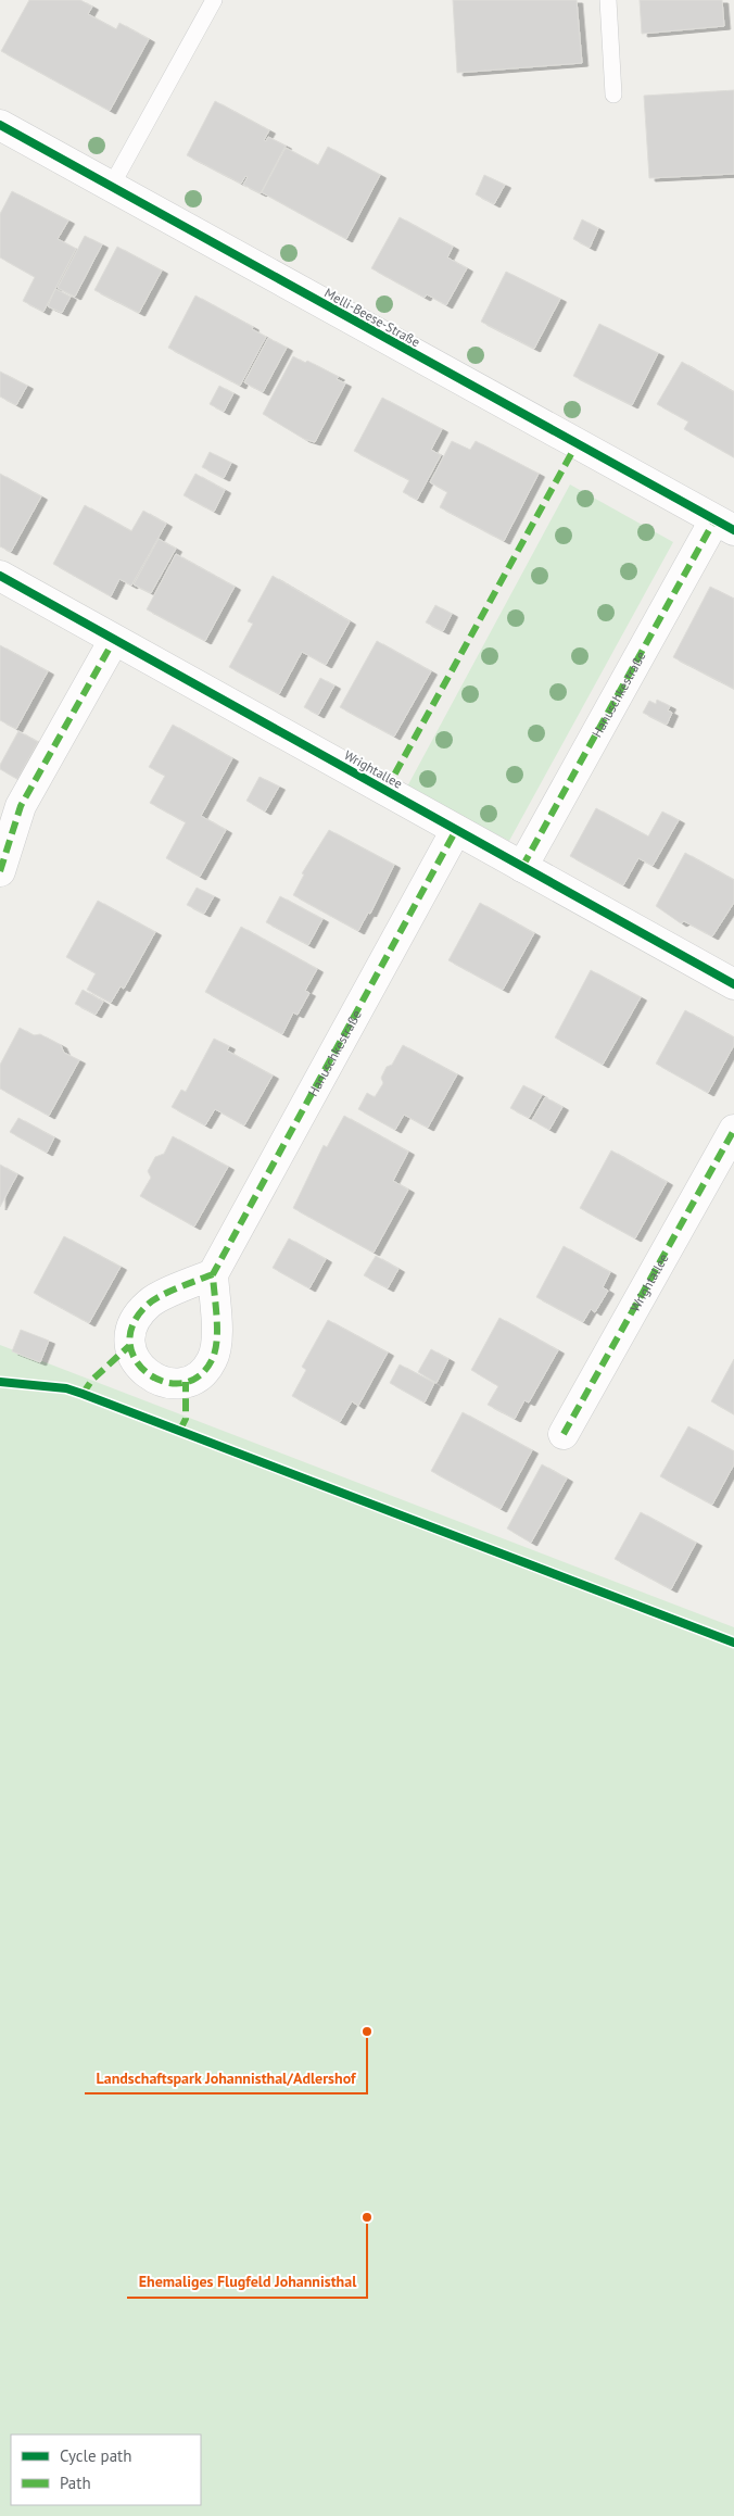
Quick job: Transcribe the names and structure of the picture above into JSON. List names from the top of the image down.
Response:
{
  "streets": {
    "street": ["Melli-Beese-Straße", "Hanuschkestraße", "Wrightallee"]
  },
  "crossings": [
    ["Melli-Beese-Straße", "Hanuschkestraße"],
    ["Hanuschkestraße", "Wrightallee"]
  ],
  "places": ["Landschaftspark Johannisthal/Adlershof", "Ehemaliges Flugfeld Johannisthal"],
  "legend": ["Cycle path", "Path"]
}
